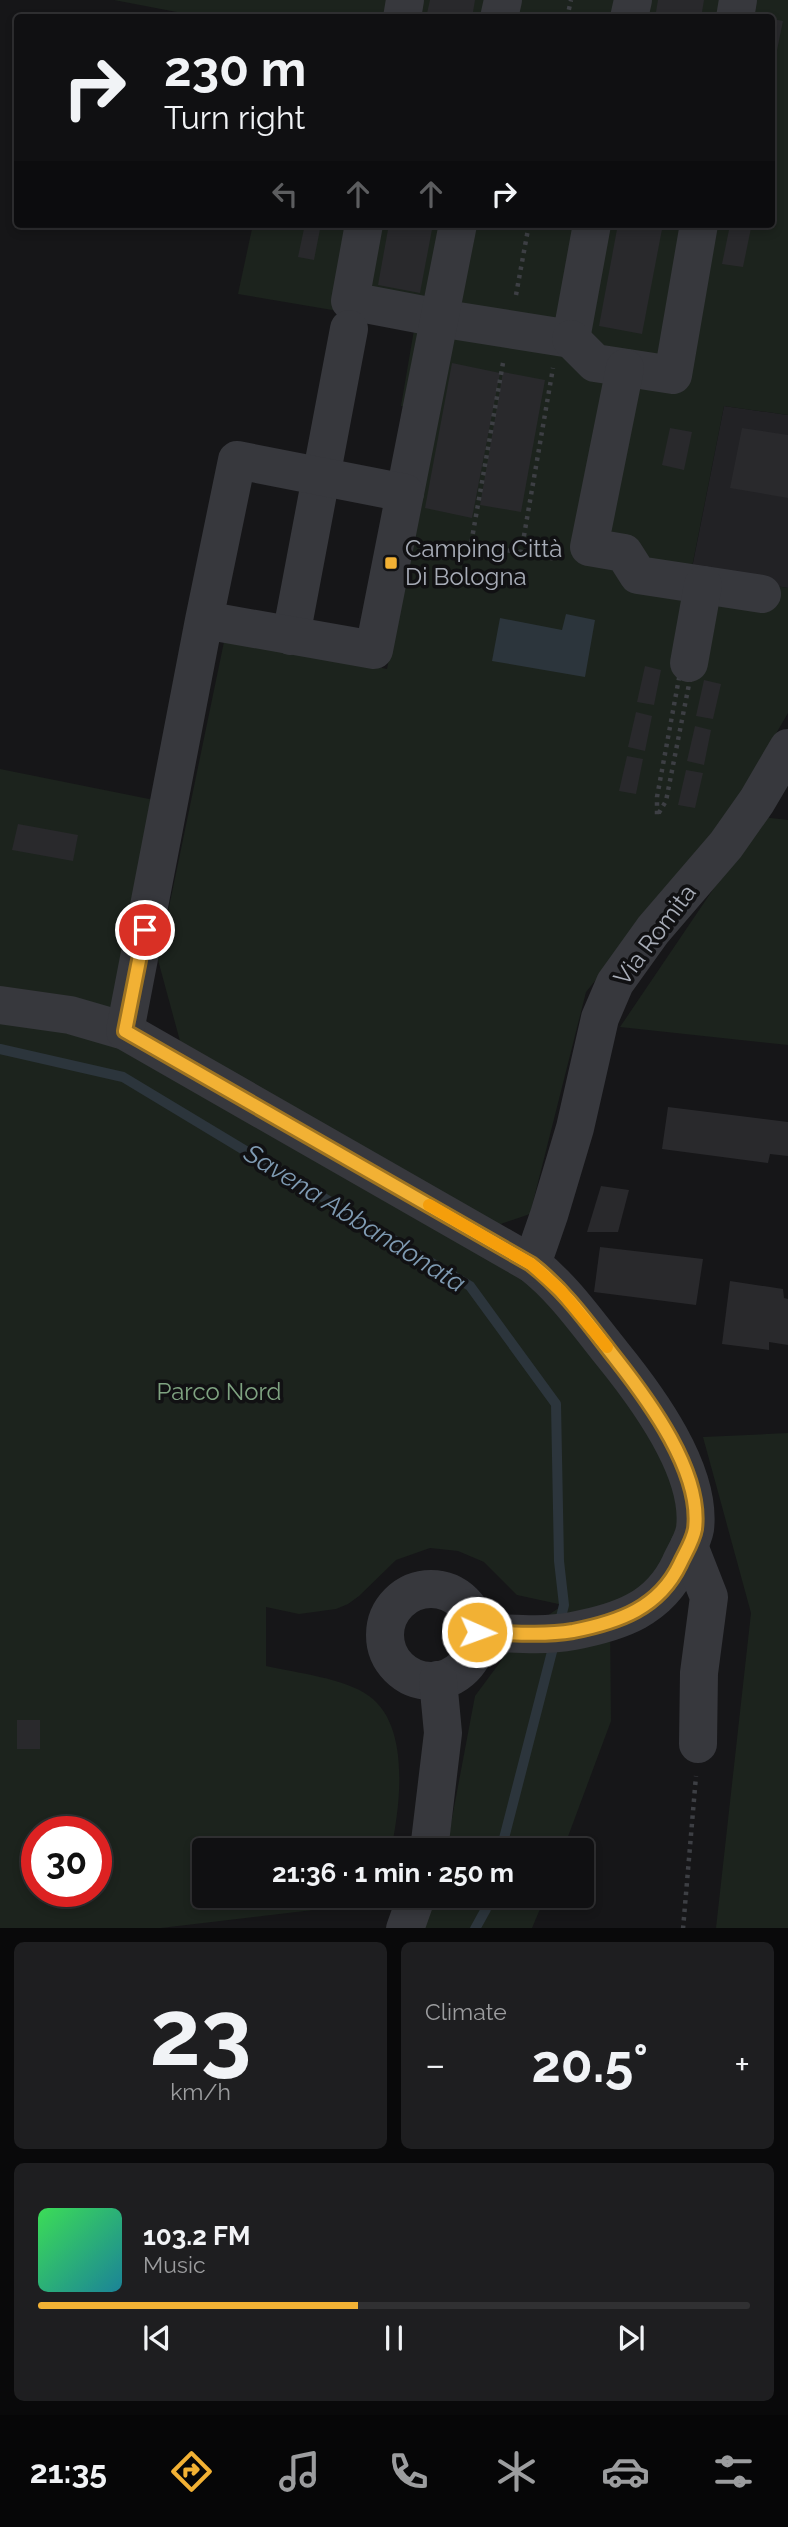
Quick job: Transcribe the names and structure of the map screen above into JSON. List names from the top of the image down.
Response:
{
  "streets": {
    "street": ["Via Romita"]
  },
  "water": ["Savena Abbandonata"],
  "parks": ["Parco Nord"],
  "places": {
    "transit": ["Camping Città Di Bologna"]
  },
  "page": {
    "turn": ["230 m", "Turn right"],
    "limit": "30",
    "trip": "21:36 · 1 min · 250 m",
    "tile": [
      ["23", "km/h"],
      "Climate"
    ],
    "heat": ["−", "20.5°", "+"],
    "song": ["103.2 FM", "Music"],
    "tabs": "21:35"
  }
}
